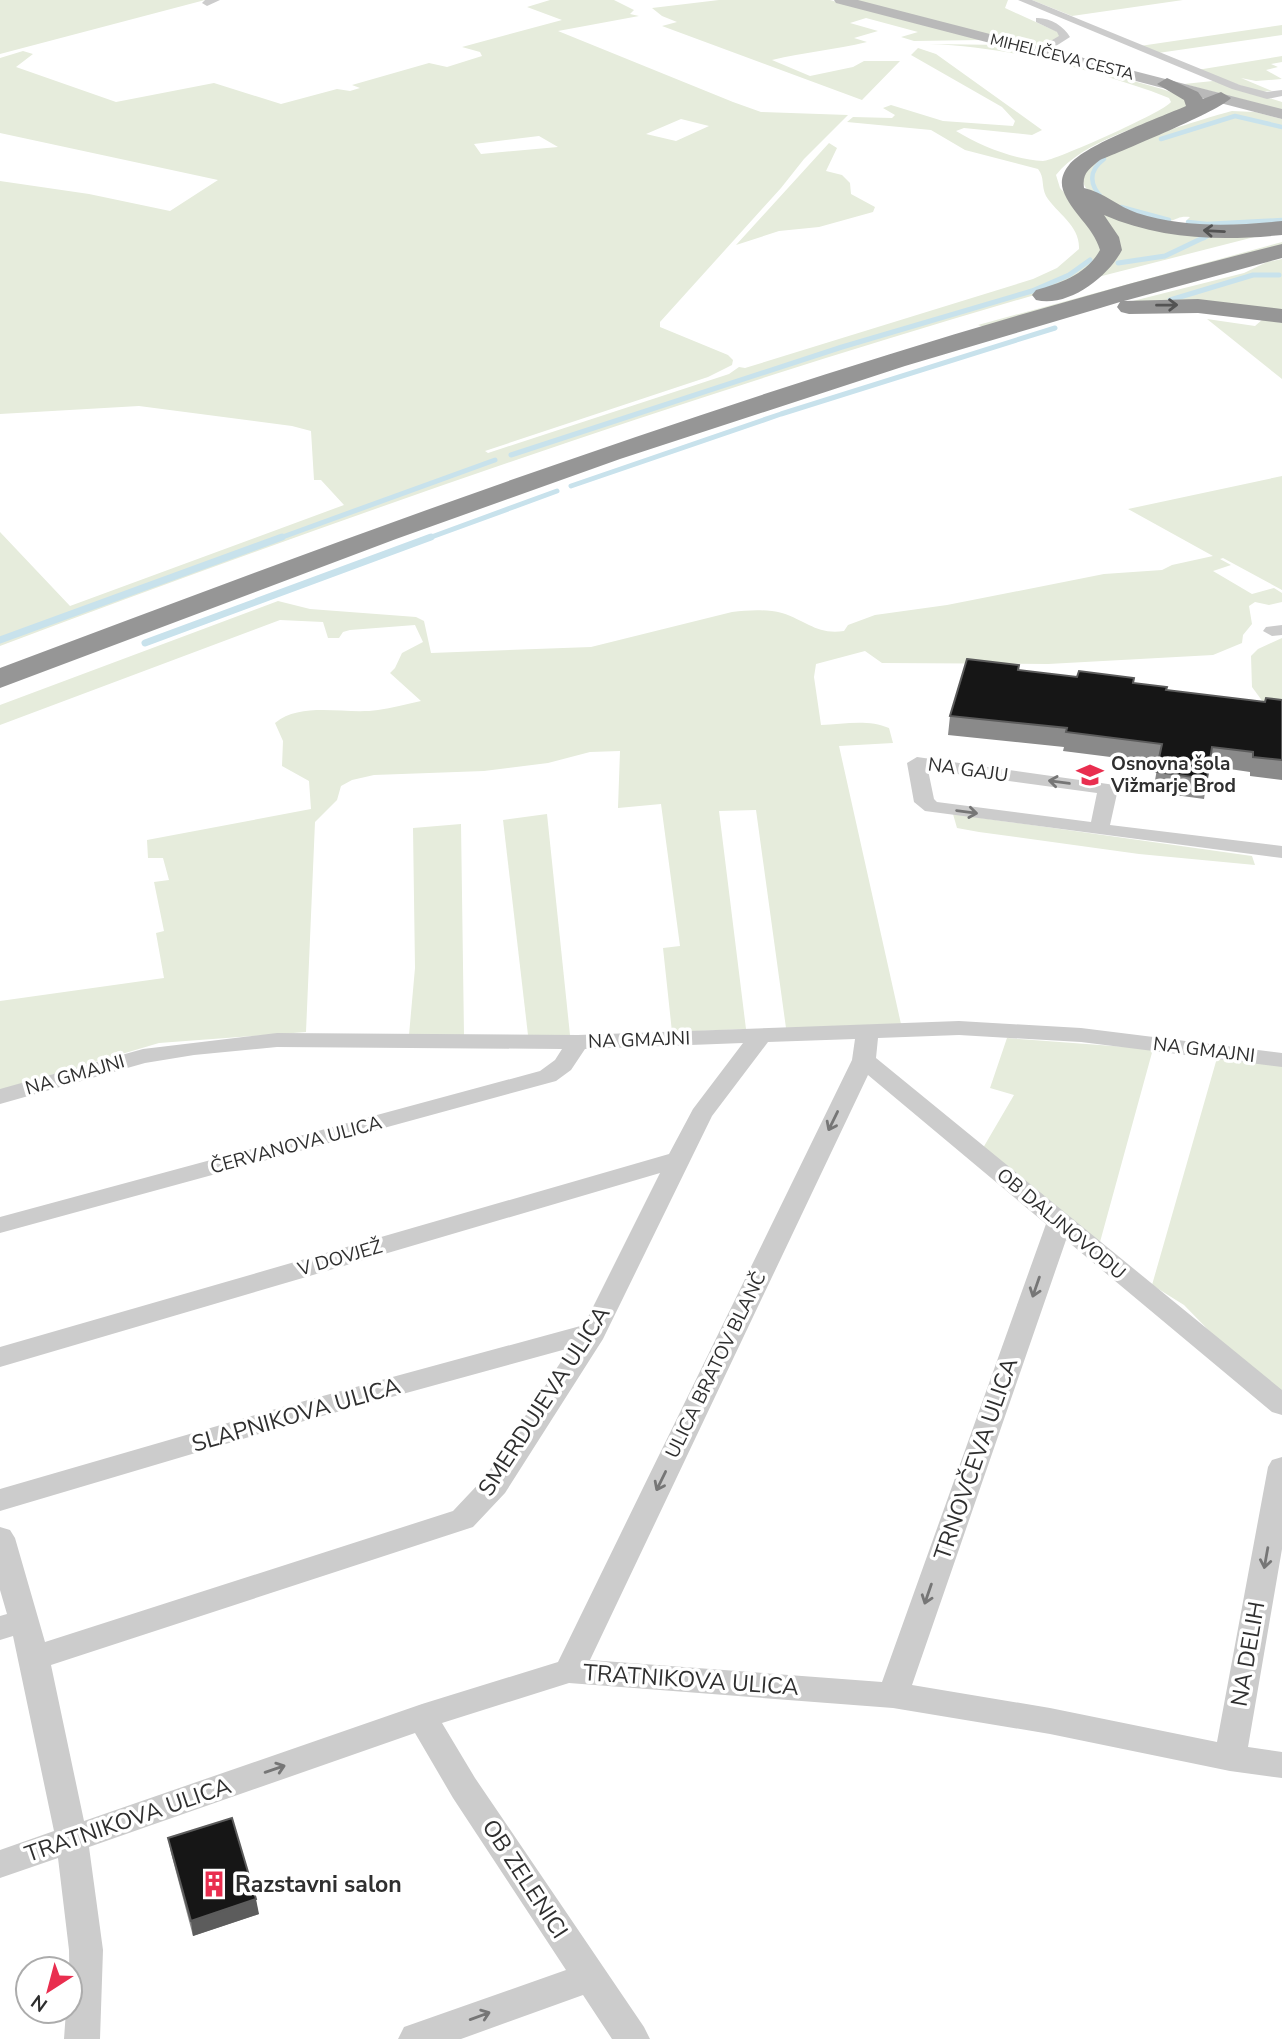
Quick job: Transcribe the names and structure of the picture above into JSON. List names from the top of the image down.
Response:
{
  "streets": {
    "street": [
      "MIHELIČEVA CESTA",
      "NA GAJU",
      "NA GMAJNI",
      "ČERVANOVA ULICA",
      "OB DALJNOVODU",
      "V DOVJEŽ",
      "ULICA BRATOV BLANČ",
      "SMERDUJEVA ULICA",
      "SLAPNIKOVA ULICA",
      "TRNOVČEVA ULICA",
      "NA DELIH",
      "TRATNIKOVA ULICA",
      "OB ZELENICI"
    ]
  },
  "crossings": [
    ["NA GMAJNI", "ČERVANOVA ULICA"],
    ["NA GMAJNI", "SMERDUJEVA ULICA"],
    ["OB DALJNOVODU", "ULICA BRATOV BLANČ"],
    ["OB DALJNOVODU", "TRNOVČEVA ULICA"],
    ["V DOVJEŽ", "SMERDUJEVA ULICA"],
    ["ULICA BRATOV BLANČ", "TRATNIKOVA ULICA"],
    ["SMERDUJEVA ULICA", "SLAPNIKOVA ULICA"],
    ["TRNOVČEVA ULICA", "TRATNIKOVA ULICA"],
    ["NA DELIH", "TRATNIKOVA ULICA"],
    ["TRATNIKOVA ULICA", "OB ZELENICI"]
  ],
  "one_way": ["ULICA BRATOV BLANČ", "TRNOVČEVA ULICA", "NA DELIH"],
  "places": {
    "school or university": ["Osnovna šola Vižmarje Brod"],
    "building": ["Razstavni salon"]
  },
  "north": "bottom left"
}
